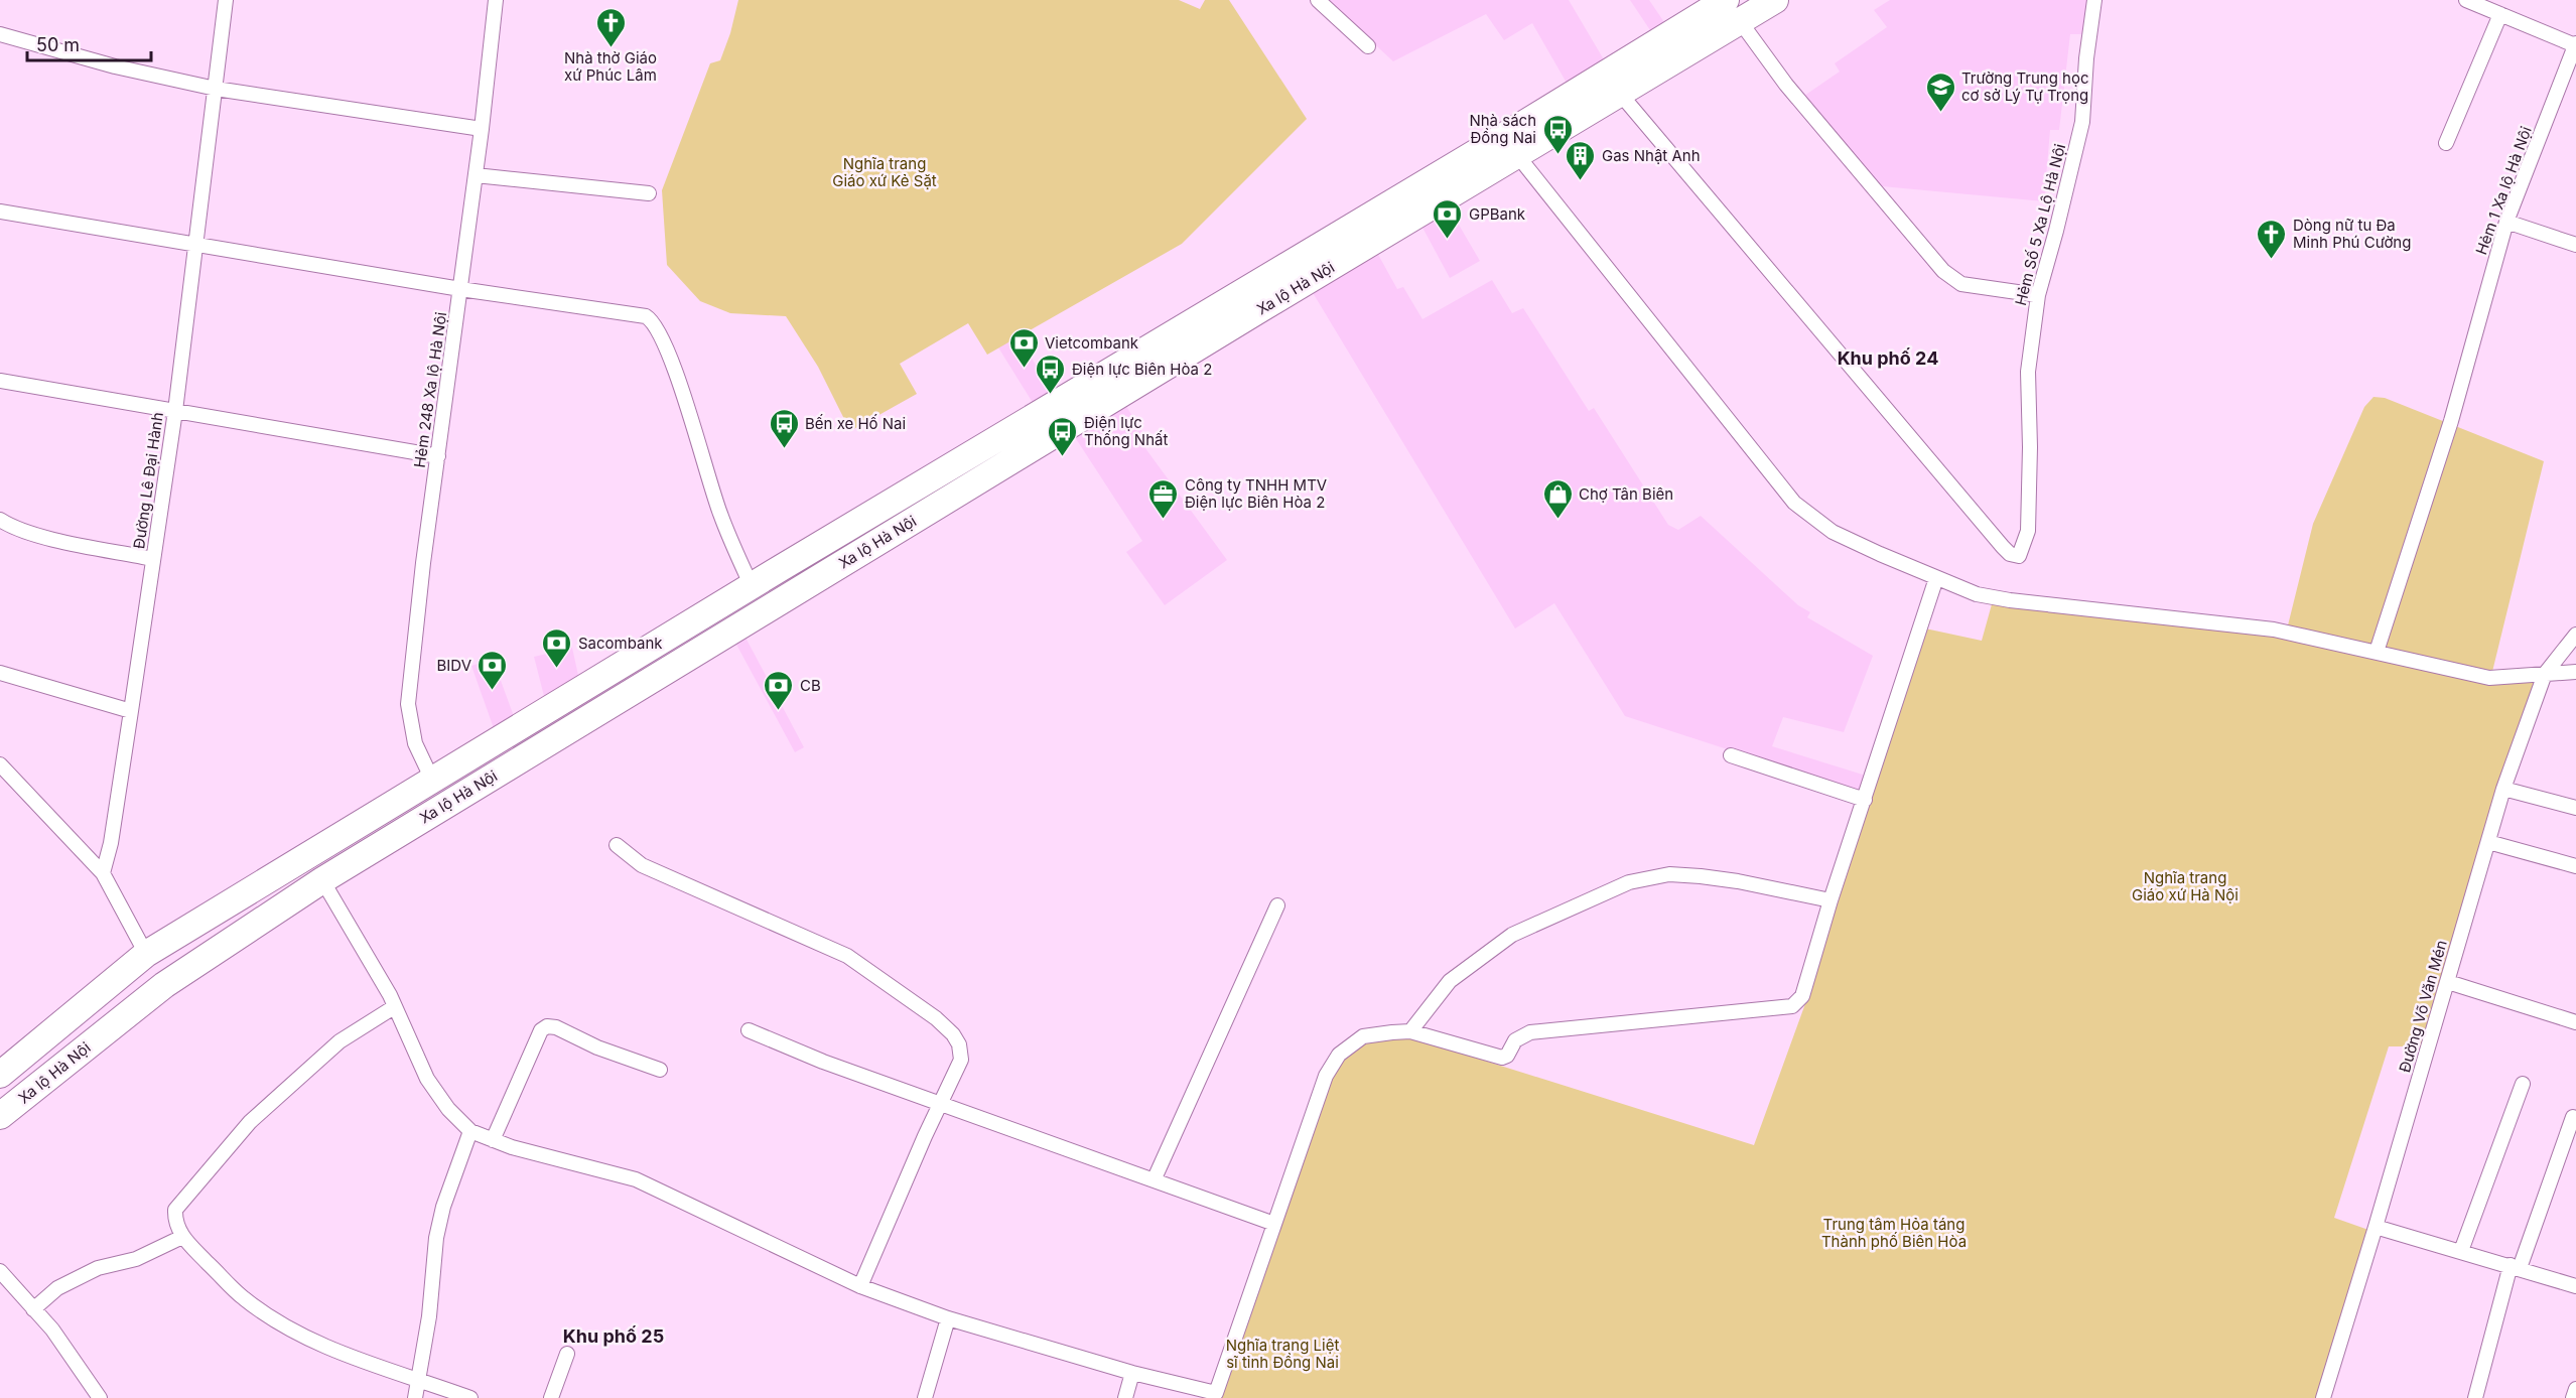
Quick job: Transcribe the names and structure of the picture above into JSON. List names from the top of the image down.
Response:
{
  "streets": {
    "highway": ["Xa lộ Hà Nội"],
    "street": [
      "Hẻm 1 Xa lộ Hà Nội",
      "Hẻm Số 5 Xa Lộ Hà Nội",
      "Hẻm 248 Xa lộ Hà Nội",
      "Đường Lê Đại Hành",
      "Đường Võ Văn Mén"
    ]
  },
  "crossings": [
    ["Hẻm Số 5 Xa Lộ Hà Nội", "Xa lộ Hà Nội"],
    ["Xa lộ Hà Nội", "Hẻm 248 Xa lộ Hà Nội"]
  ],
  "districts": ["Khu phố 24", "Khu phố 25"],
  "parks": [
    "Nghĩa trang Giáo xứ Kẻ Sặt",
    "Nghĩa trang Giáo xứ Hà Nội",
    "Trung tâm Hỏa táng Thành phố Biên Hòa",
    "Nghĩa trang Liệt sĩ tỉnh Đồng Nai"
  ],
  "places": {
    "church": ["Nhà thờ Giáo xứ Phúc Lâm", "Dòng nữ tu Đa Minh Phú Cường"],
    "school or university": ["Trường Trung học cơ sở Lý Tự Trọng"],
    "bus stop": [
      "Nhà sách Đồng Nai",
      "Điện lực Biên Hòa 2",
      "Bến xe Hố Nai",
      "Điện lực Thống Nhất"
    ],
    "building": ["Gas Nhật Anh"],
    "bank": [
      "GPBank",
      "Vietcombank",
      "Sacombank",
      "BIDV",
      "CB"
    ],
    "office": ["Công ty TNHH MTV Điện lực Biên Hòa 2"],
    "shop": ["Chợ Tân Biên"]
  },
  "scale_bar": "50 m"
}
